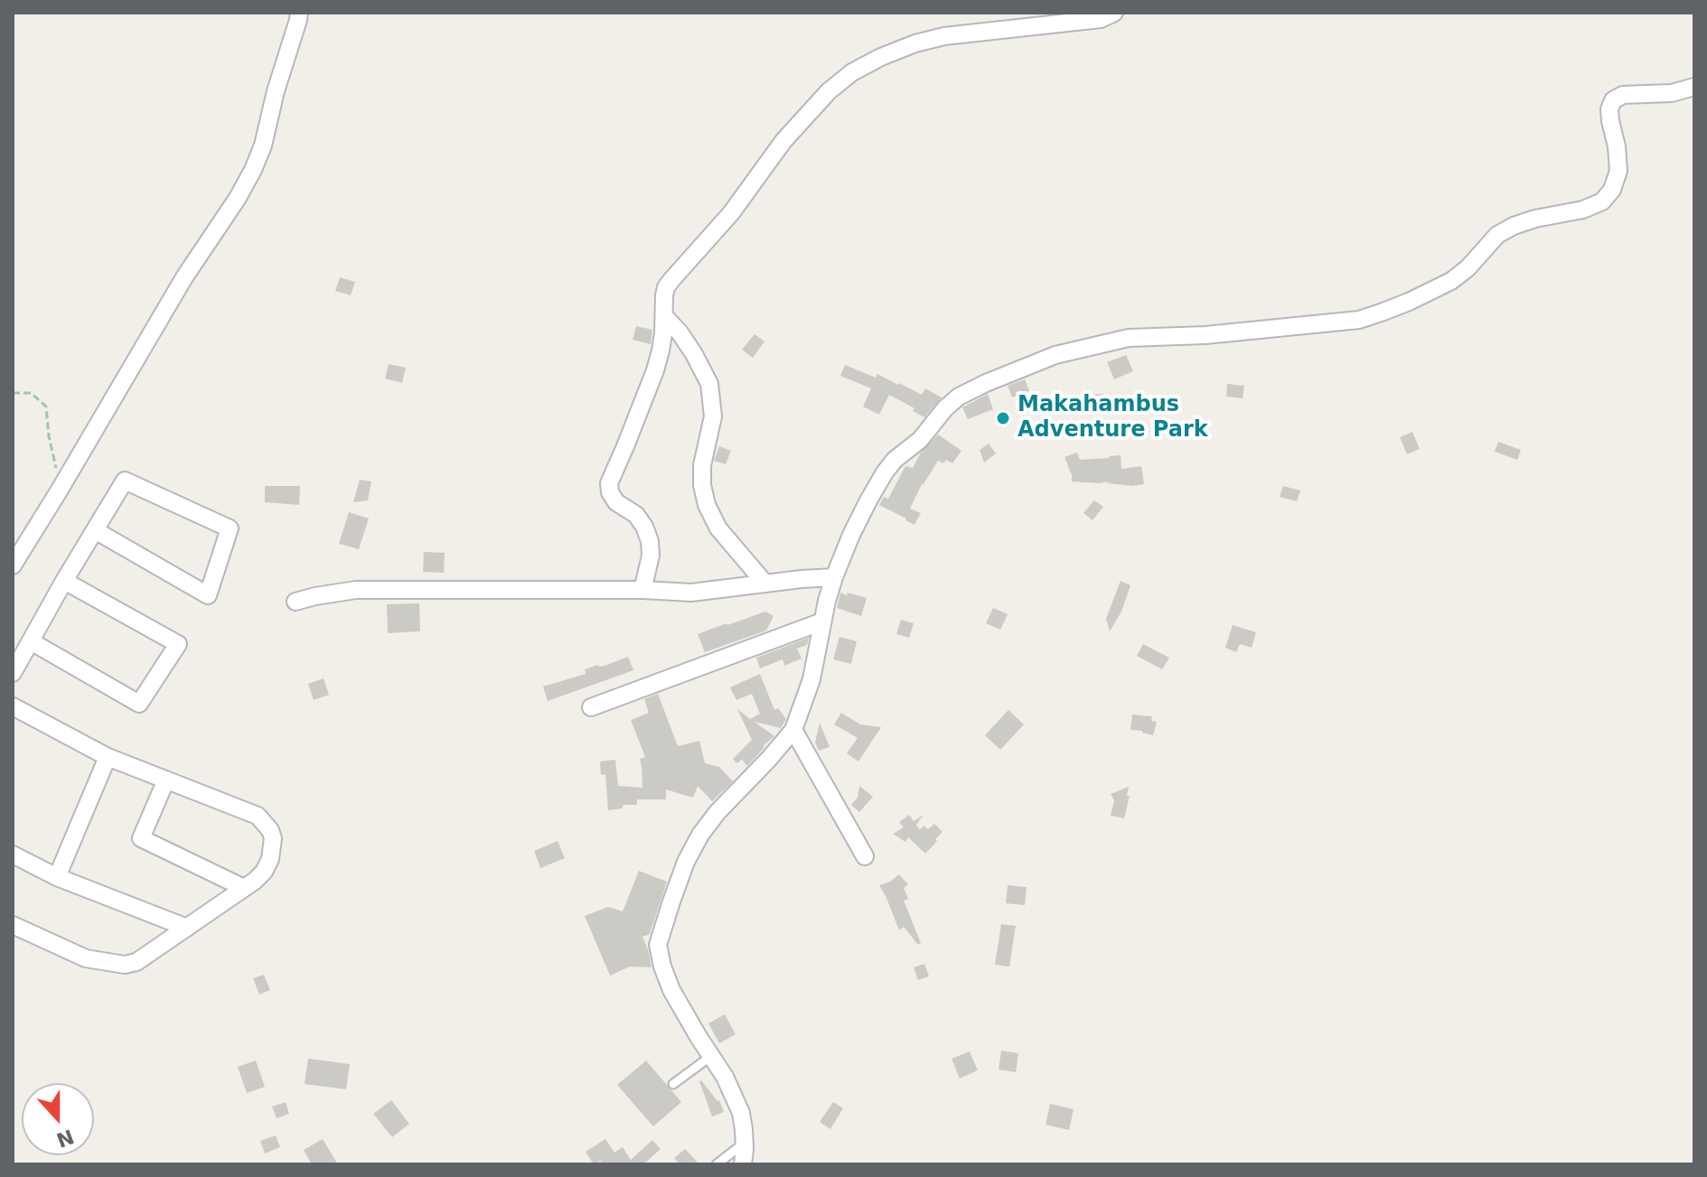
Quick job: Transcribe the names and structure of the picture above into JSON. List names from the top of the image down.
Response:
{
  "places": ["Makahambus Adventure Park"],
  "north": "bottom"
}
